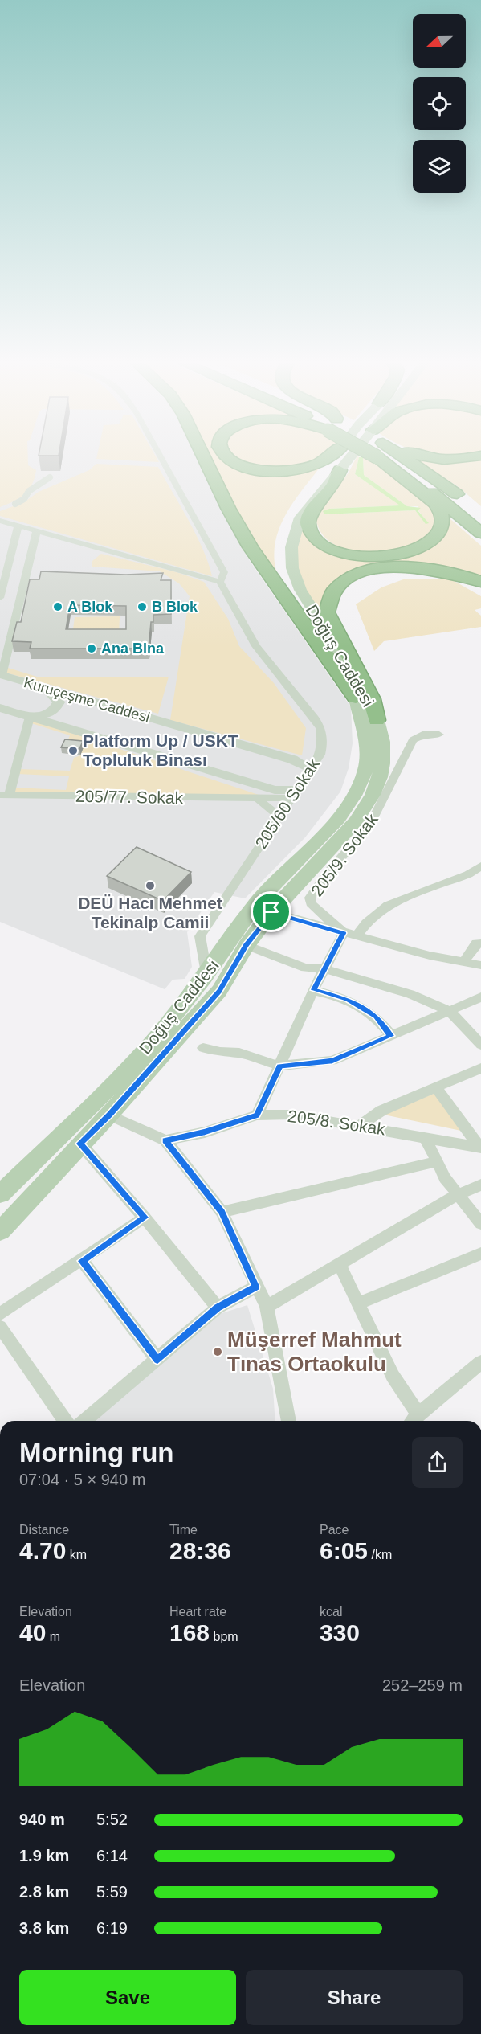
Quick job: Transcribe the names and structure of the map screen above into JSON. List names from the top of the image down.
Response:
{
  "streets": {
    "main road": ["Doğuş Caddesi"],
    "street": [
      "Kuruçeşme Caddesi",
      "205/77. Sokak",
      "205/60 Sokak",
      "205/9. Sokak",
      "205/8. Sokak"
    ]
  },
  "crossings": [
    ["Doğuş Caddesi", "205/60 Sokak"],
    ["Kuruçeşme Caddesi", "205/77. Sokak"],
    ["Kuruçeşme Caddesi", "205/60 Sokak"],
    ["205/77. Sokak", "205/60 Sokak"]
  ],
  "places": [
    "A Blok",
    "B Blok",
    "Ana Bina",
    "Platform Up / USKT Topluluk Binası",
    "DEÜ Hacı Mehmet Tekinalp Camii",
    "Müşerref Mahmut Tınas Ortaokulu"
  ],
  "north": "left",
  "page": {
    "heading": ["Morning run", "07:04 · 5 × 940 m"],
    "stats": [
      ["Distance", "4.70 km"],
      ["Time", "28:36"],
      ["Pace", "6:05 /km"],
      ["Elevation", "40 m"],
      ["Heart rate", "168 bpm"],
      ["kcal", "330"]
    ],
    "chart": ["Elevation", "252–259 m"],
    "list": [
      {
        "name": "940 m",
        "note": "5:52"
      },
      {
        "name": "1.9 km",
        "note": "6:14"
      },
      {
        "name": "2.8 km",
        "note": "5:59"
      },
      {
        "name": "3.8 km",
        "note": "6:19"
      }
    ],
    "buttons": ["Save", "Share"]
  }
}
